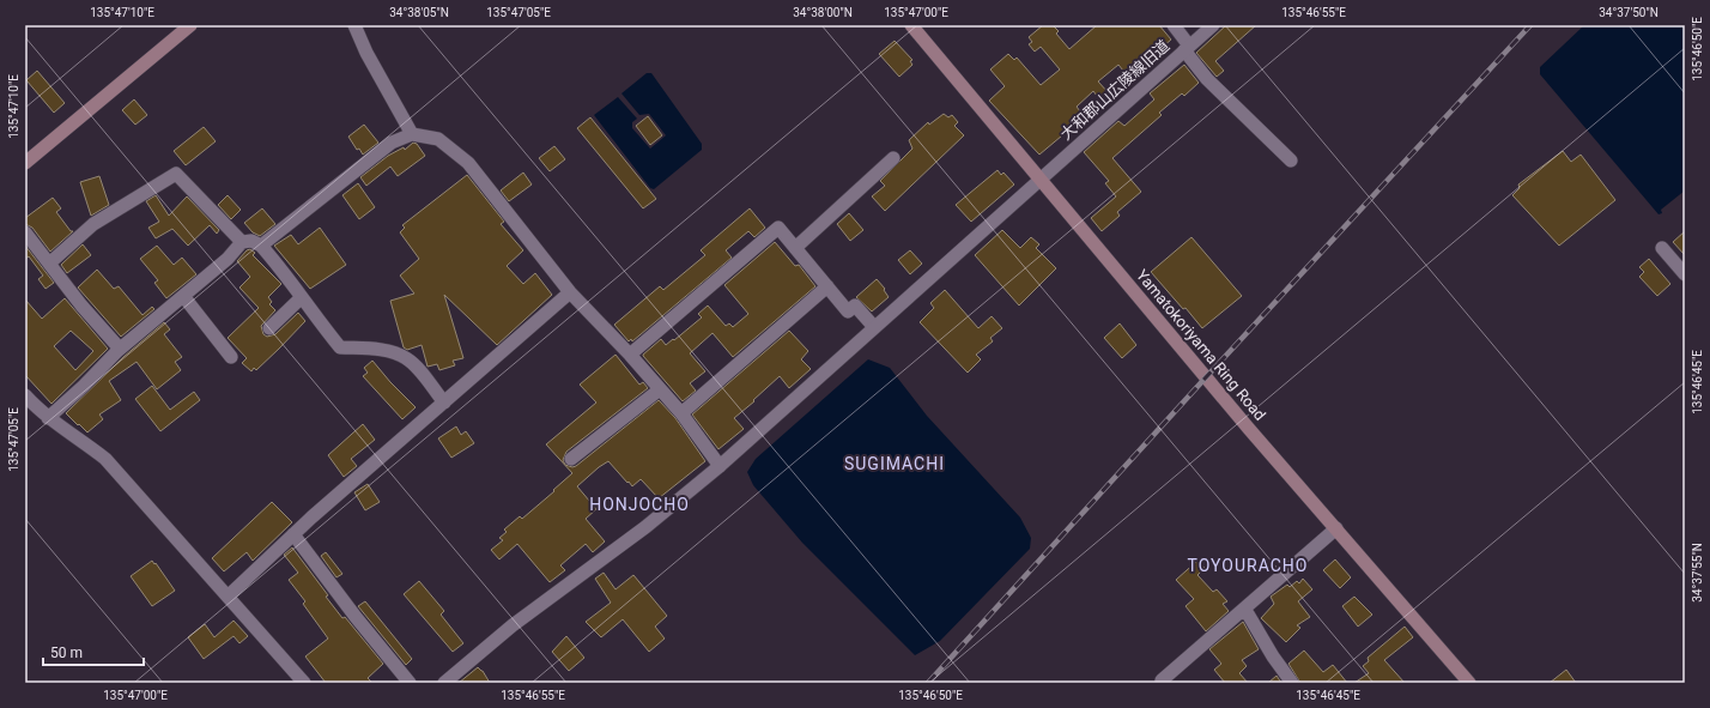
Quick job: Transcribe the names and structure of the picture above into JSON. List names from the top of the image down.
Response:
{
  "streets": {
    "main road": ["Yamatokoriyama Ring Road"],
    "street": ["大和郡山広陵線旧道"]
  },
  "crossings": [
    ["大和郡山広陵線旧道", "Yamatokoriyama Ring Road"]
  ],
  "districts": ["SUGIMACHI", "HONJOCHO", "TOYOURACHO"],
  "scale_bar": "50 m",
  "coordinates": [
    "135°47'10\"E",
    "34°38'05\"N",
    "135°47'05\"E",
    "34°38'00\"N",
    "135°47'00\"E",
    "135°46'55\"E",
    "34°37'50\"N",
    "135°46'50\"E",
    "135°46'45\"E",
    "34°37'55\"N"
  ]
}
